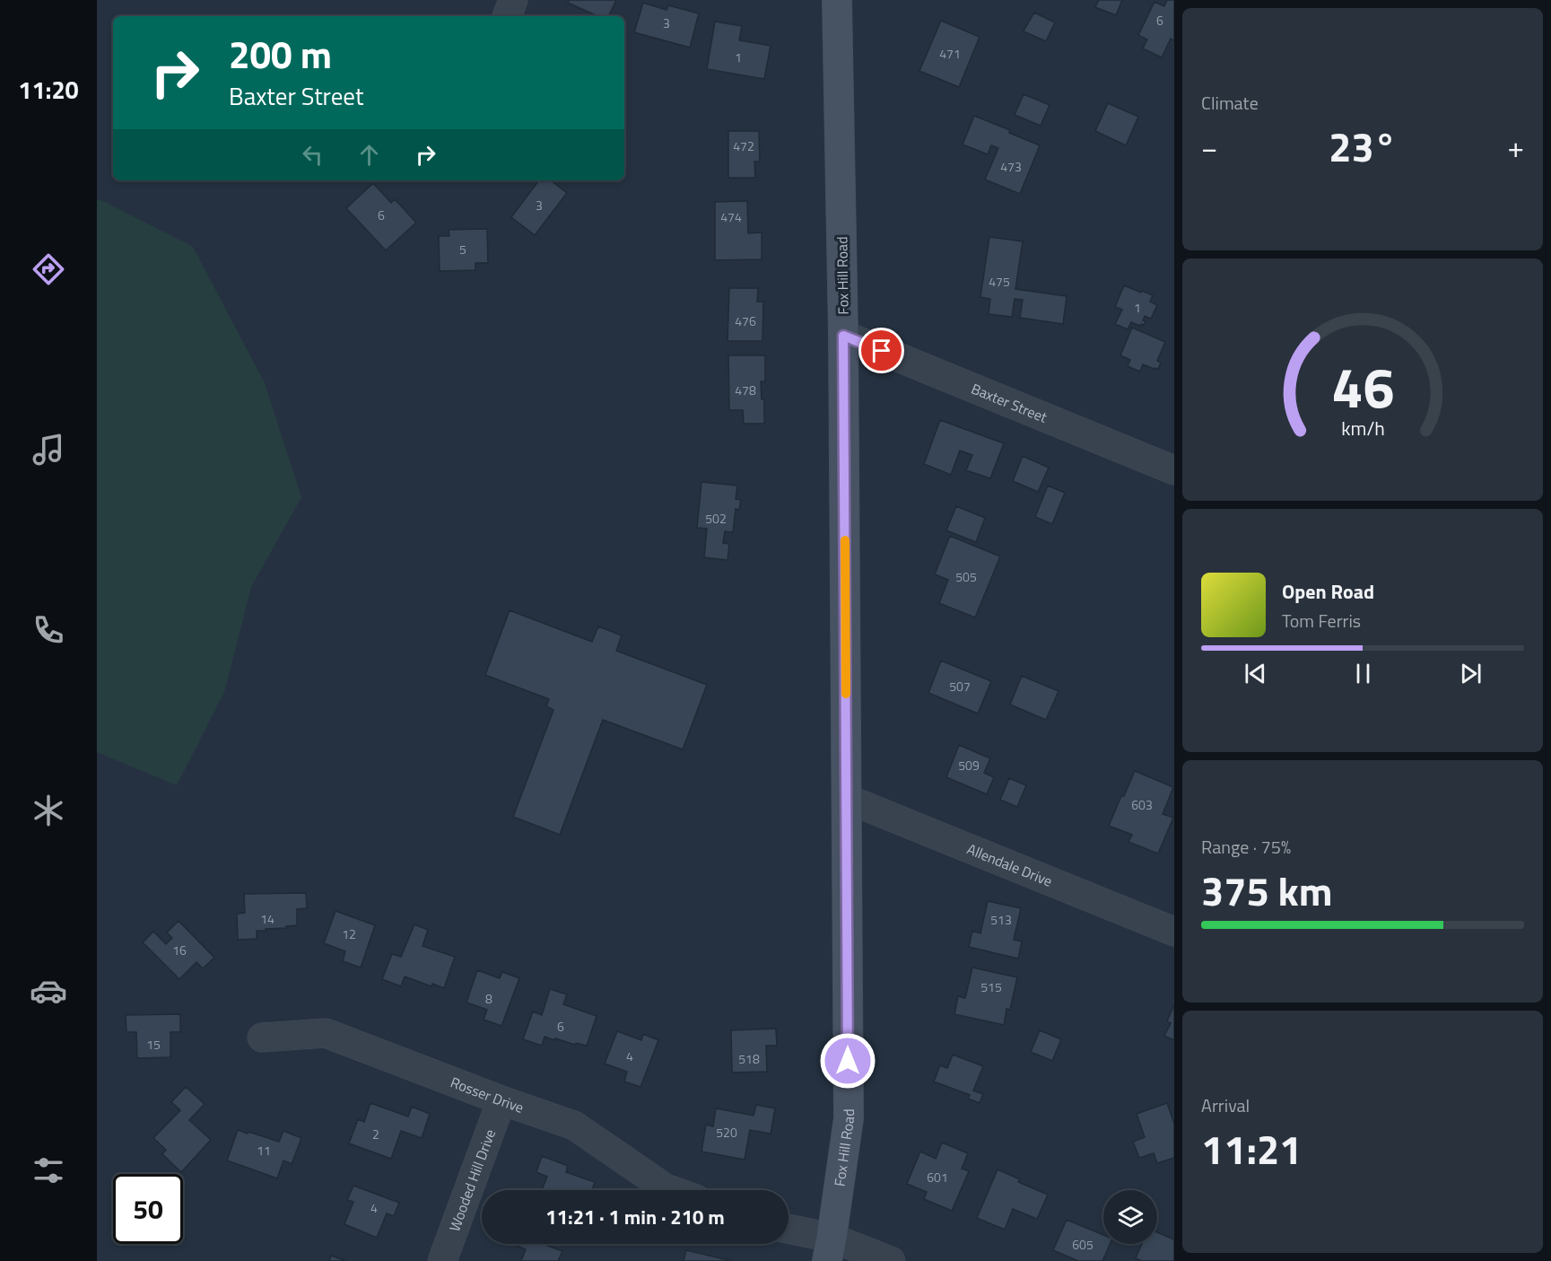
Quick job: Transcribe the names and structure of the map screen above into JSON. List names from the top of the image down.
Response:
{
  "streets": {
    "main road": ["Fox Hill Road"],
    "street": [
      "Baxter Street",
      "Allendale Drive",
      "Rosser Drive",
      "Wooded Hill Drive"
    ]
  },
  "crossings": [
    ["Fox Hill Road", "Baxter Street"],
    ["Fox Hill Road", "Allendale Drive"],
    ["Rosser Drive", "Wooded Hill Drive"]
  ],
  "house_numbers": [
    "6",
    "3",
    "471",
    "1",
    "472",
    "473",
    "3",
    "6",
    "474",
    "5",
    "475",
    "1",
    "476",
    "478",
    "502",
    "505",
    "507",
    "509",
    "603",
    "14",
    "513",
    "12",
    "16",
    "515",
    "8",
    "6",
    "15",
    "4",
    "518",
    "520",
    "2",
    "11",
    "601",
    "4",
    "605"
  ],
  "page": {
    "tabs": "11:20",
    "tile": [
      "Climate",
      ["Range · 75%", "375 km"],
      ["Arrival", "11:21"]
    ],
    "turn": ["200 m", "Baxter Street"],
    "heat": ["−", "23°", "+"],
    "song": ["Open Road", "Tom Ferris"],
    "limit": "50",
    "trip": "11:21 · 1 min · 210 m",
    "gauge": ["46", "km/h"]
  }
}
